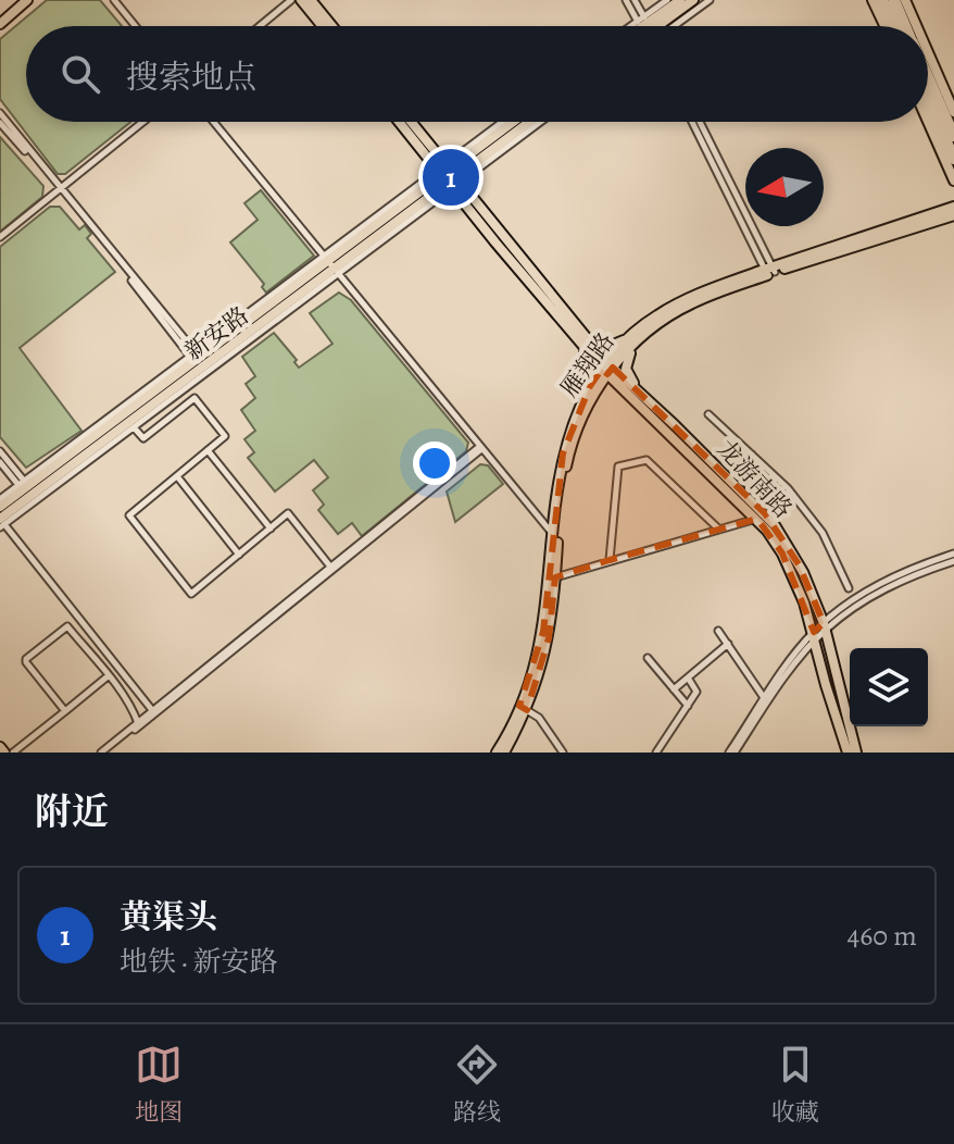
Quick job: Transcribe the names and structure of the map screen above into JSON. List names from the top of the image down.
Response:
{
  "streets": {
    "main road": ["新安路", "雁翔路", "龙游南路"]
  },
  "crossings": [
    ["雁翔路", "龙游南路"]
  ],
  "north": "left",
  "page": {
    "search": "搜索地点",
    "pins": "1",
    "heading": "附近",
    "list": [
      {
        "mark": "1",
        "name": "黄渠头",
        "note": "地铁 · 新安路",
        "value": "460 m"
      }
    ],
    "nav": ["地图", "路线", "收藏"]
  }
}
